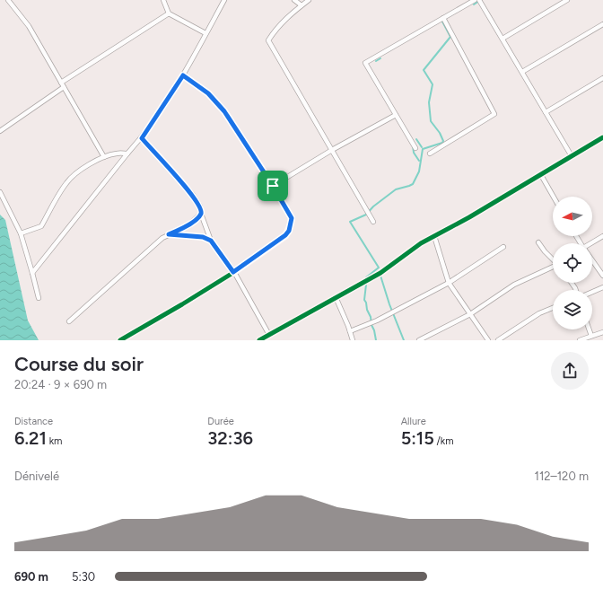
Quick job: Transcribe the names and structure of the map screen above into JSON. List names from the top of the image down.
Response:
{
  "north": "left",
  "page": {
    "heading": ["Course du soir", "20:24 · 9 × 690 m"],
    "stats": [
      ["Distance", "6.21 km"],
      ["Durée", "32:36"],
      ["Allure", "5:15 /km"]
    ],
    "chart": ["Dénivelé", "112–120 m"],
    "list": [
      {
        "name": "690 m",
        "note": "5:30"
      }
    ]
  }
}
